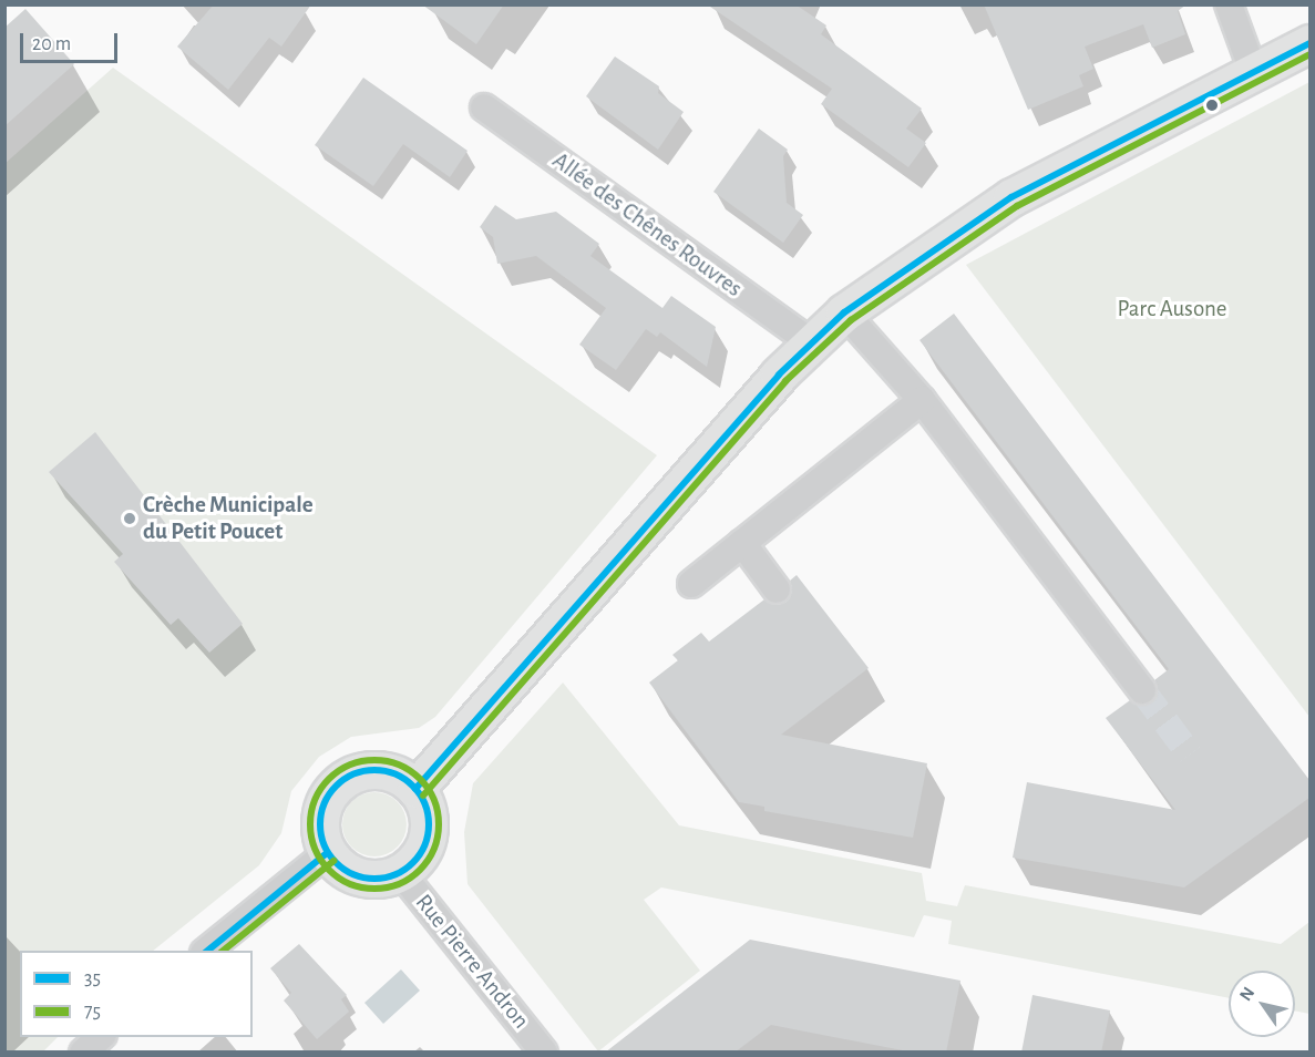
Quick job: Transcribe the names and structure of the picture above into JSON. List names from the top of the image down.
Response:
{
  "streets": {
    "street": ["Allée des Chênes Rouvres", "Rue Pierre Andron"]
  },
  "parks": ["Parc Ausone"],
  "places": ["Crèche Municipale du Petit Poucet"],
  "lines": ["transit line 35", "transit line 75"],
  "legend": ["35", "75"],
  "scale_bar": "20 m",
  "north": "top left"
}
